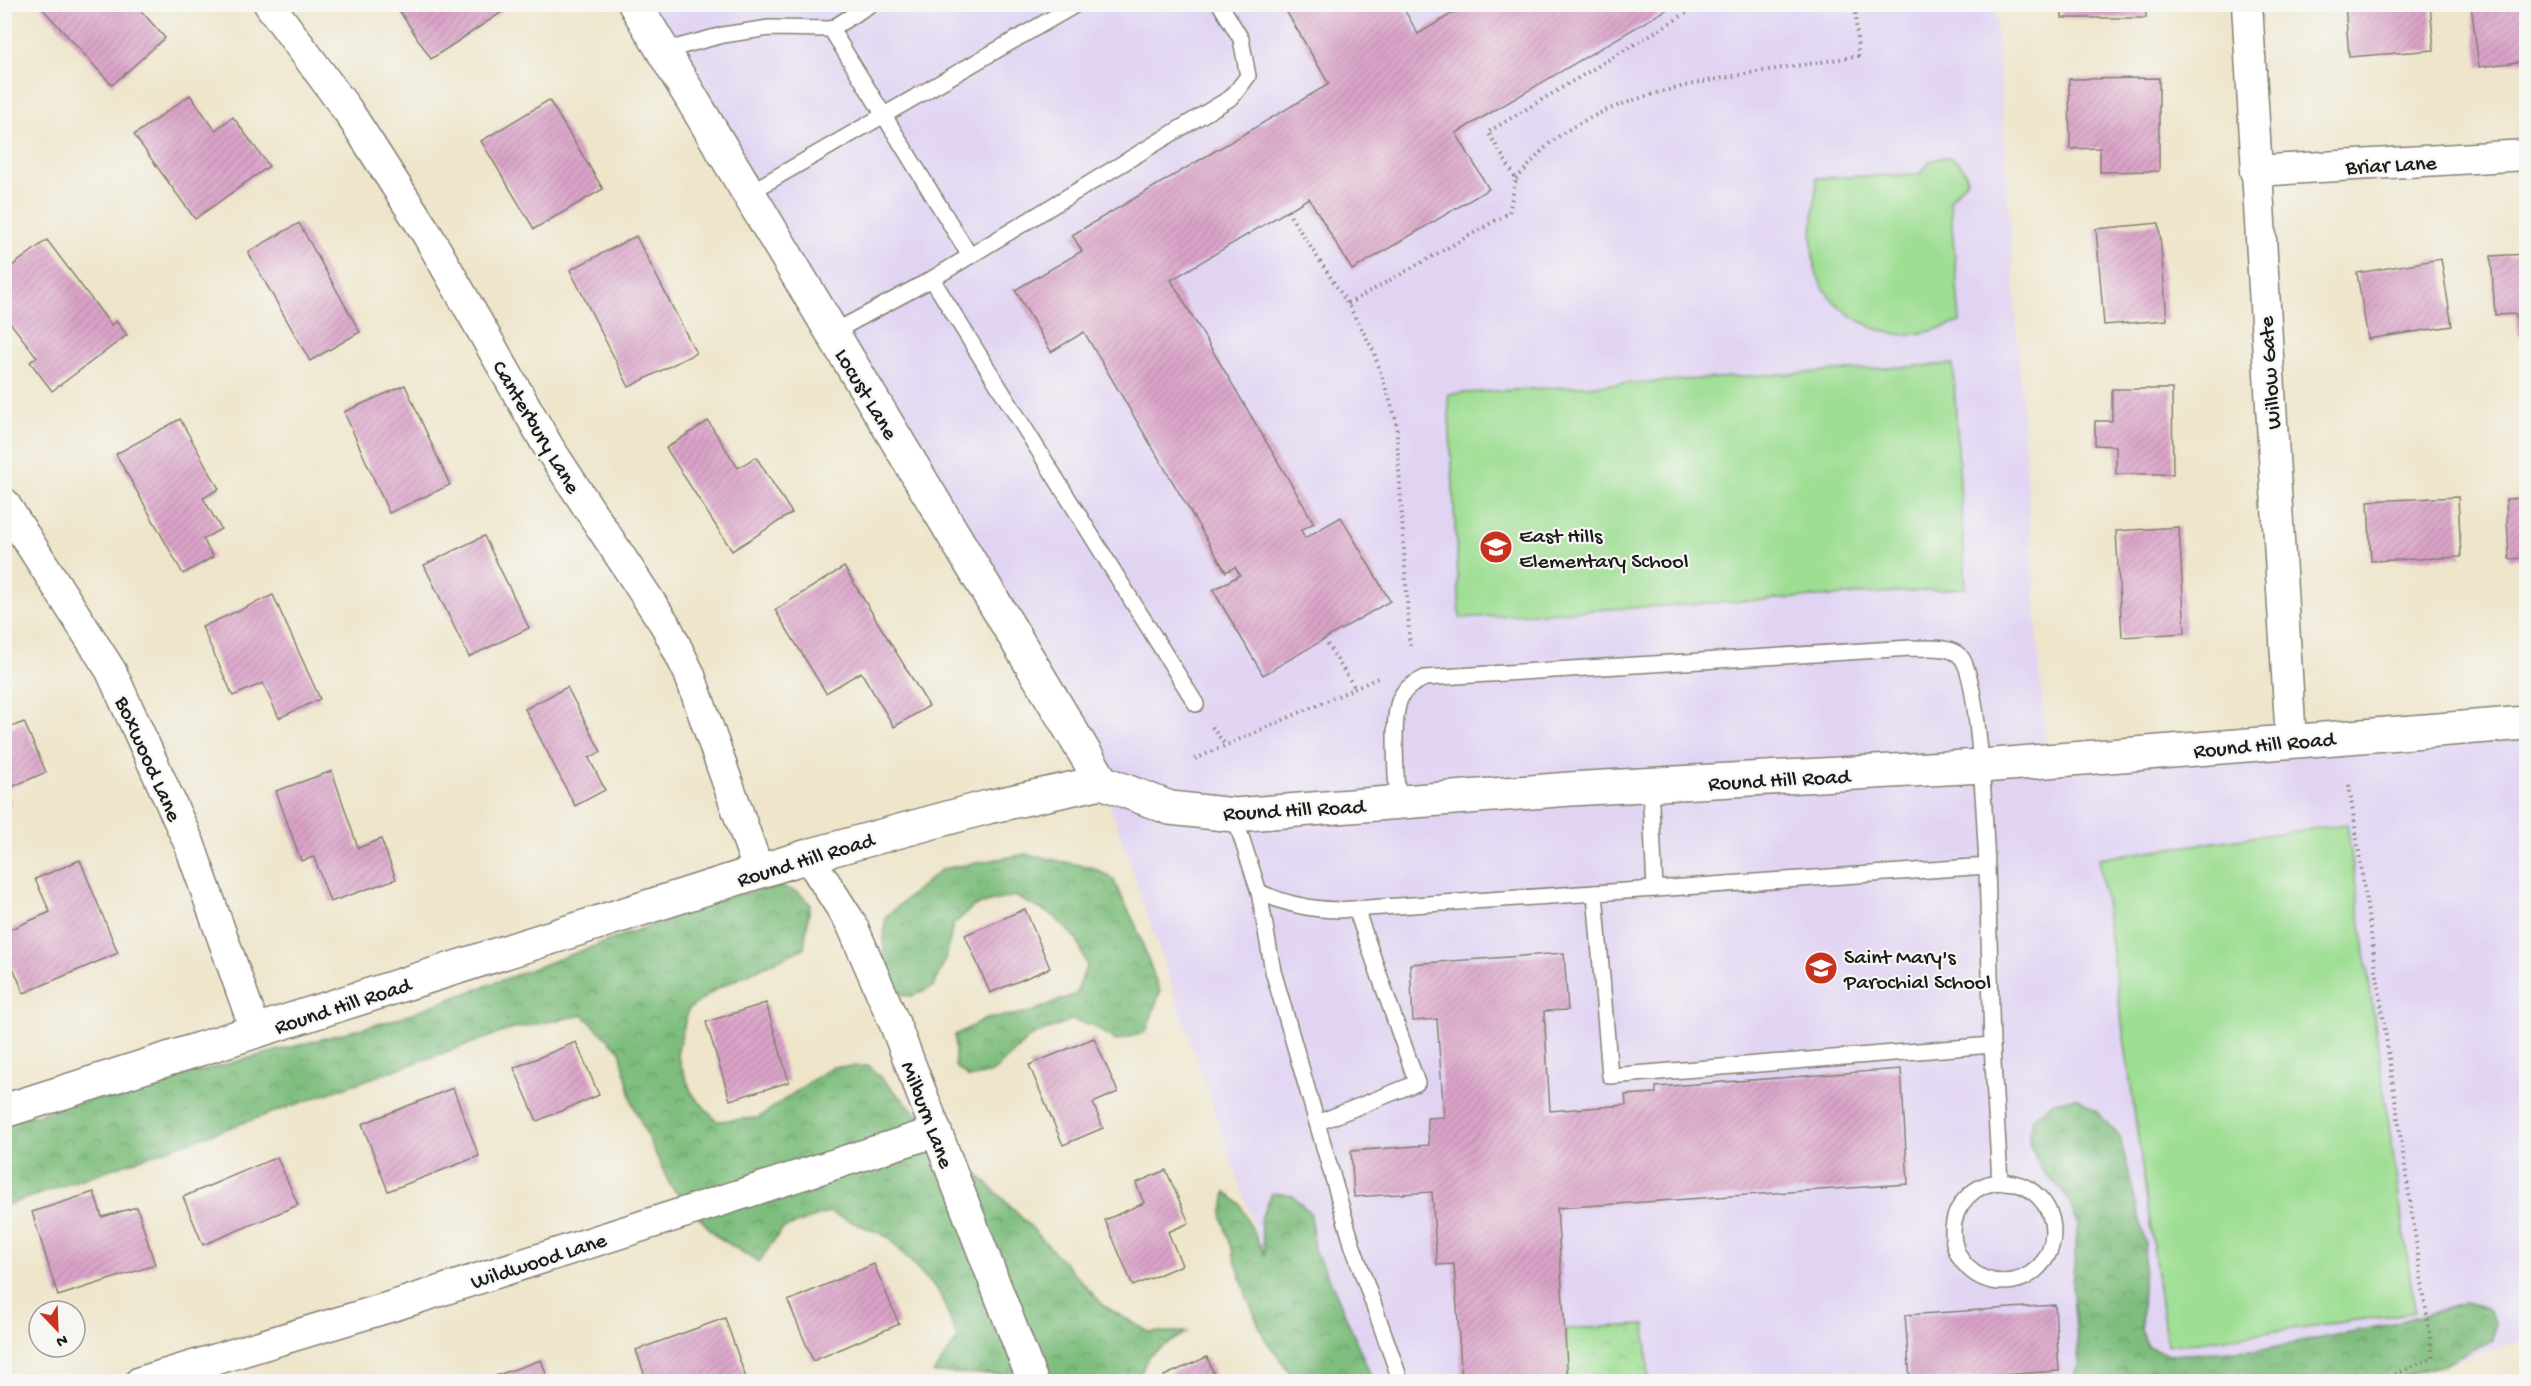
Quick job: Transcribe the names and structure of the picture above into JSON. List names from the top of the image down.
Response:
{
  "streets": {
    "street": [
      "Briar Lane",
      "Willow Gate",
      "Locust Lane",
      "Canterbury Lane",
      "Round Hill Road",
      "Boxwood Lane",
      "Milburn Lane",
      "Wildwood Lane"
    ]
  },
  "crossings": [
    ["Briar Lane", "Willow Gate"],
    ["Willow Gate", "Round Hill Road"],
    ["Locust Lane", "Round Hill Road"],
    ["Canterbury Lane", "Round Hill Road"],
    ["Round Hill Road", "Boxwood Lane"],
    ["Round Hill Road", "Milburn Lane"],
    ["Milburn Lane", "Wildwood Lane"]
  ],
  "places": {
    "school or university": ["East Hills Elementary School", "Saint Mary's Parochial School"]
  },
  "north": "bottom right"
}
